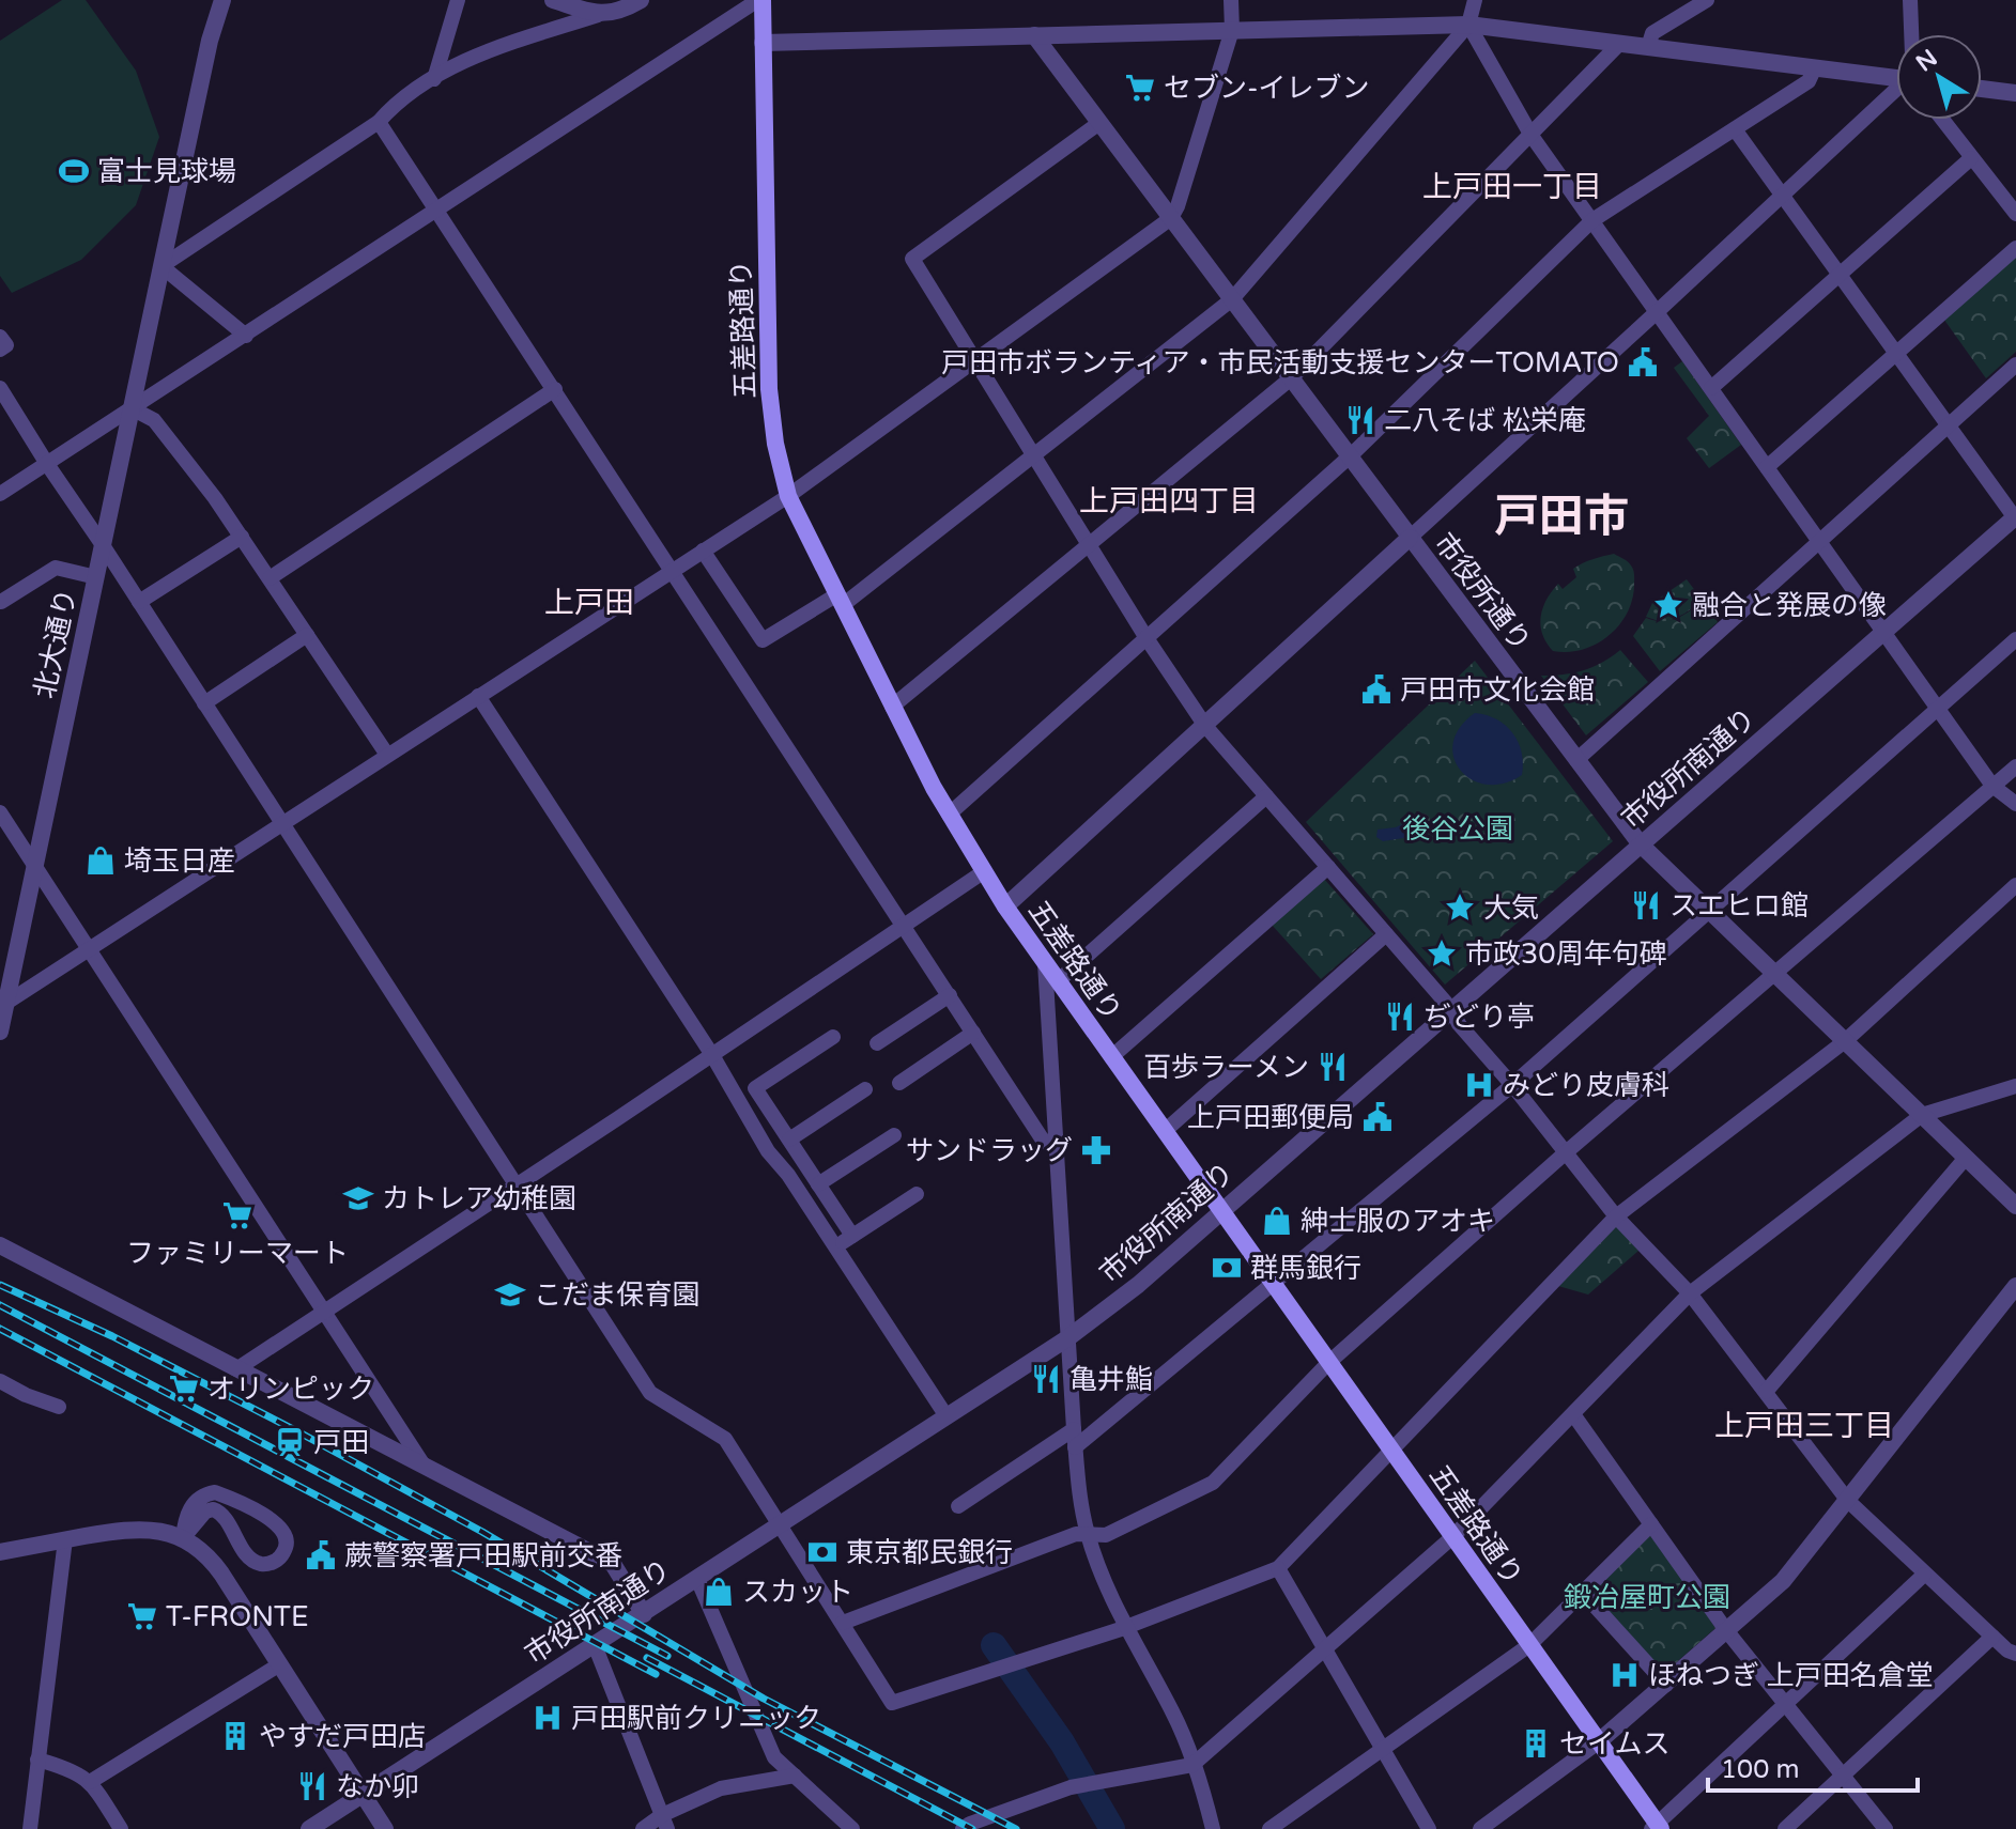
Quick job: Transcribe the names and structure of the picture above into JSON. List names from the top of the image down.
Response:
{
  "streets": {
    "main road": ["五差路通り"],
    "street": ["市役所通り", "北大通り", "市役所南通り"]
  },
  "crossings": [
    ["五差路通り", "市役所南通り"],
    ["市役所通り", "市役所南通り"]
  ],
  "districts": [
    "上戸田一丁目",
    "上戸田四丁目",
    "戸田市",
    "上戸田",
    "上戸田三丁目"
  ],
  "parks": ["後谷公園", "鍛冶屋町公園"],
  "places": {
    "supermarket": [
      "セブン-イレブン",
      "ファミリーマート",
      "オリンピック",
      "T-FRONTE"
    ],
    "sports": ["富士見球場"],
    "public building": [
      "戸田市ボランティア・市民活動支援センターTOMATO",
      "戸田市文化会館",
      "上戸田郵便局",
      "蕨警察署戸田駅前交番"
    ],
    "restaurant": [
      "二八そば 松栄庵",
      "スエヒロ館",
      "ぢどり亭",
      "百歩ラーメン",
      "亀井鮨",
      "なか卯"
    ],
    "place": ["融合と発展の像", "大気", "市政30周年句碑"],
    "shop": ["埼玉日産", "紳士服のアオキ", "スカット"],
    "hospital": ["みどり皮膚科", "ほねつぎ 上戸田名倉堂", "戸田駅前クリニック"],
    "pharmacy": ["サンドラッグ"],
    "school or university": ["カトレア幼稚園", "こだま保育園"],
    "bank": ["群馬銀行", "東京都民銀行"],
    "station": ["戸田"],
    "building": ["やすだ戸田店", "セイムス"]
  },
  "scale_bar": "100 m",
  "north": "top left"
}
